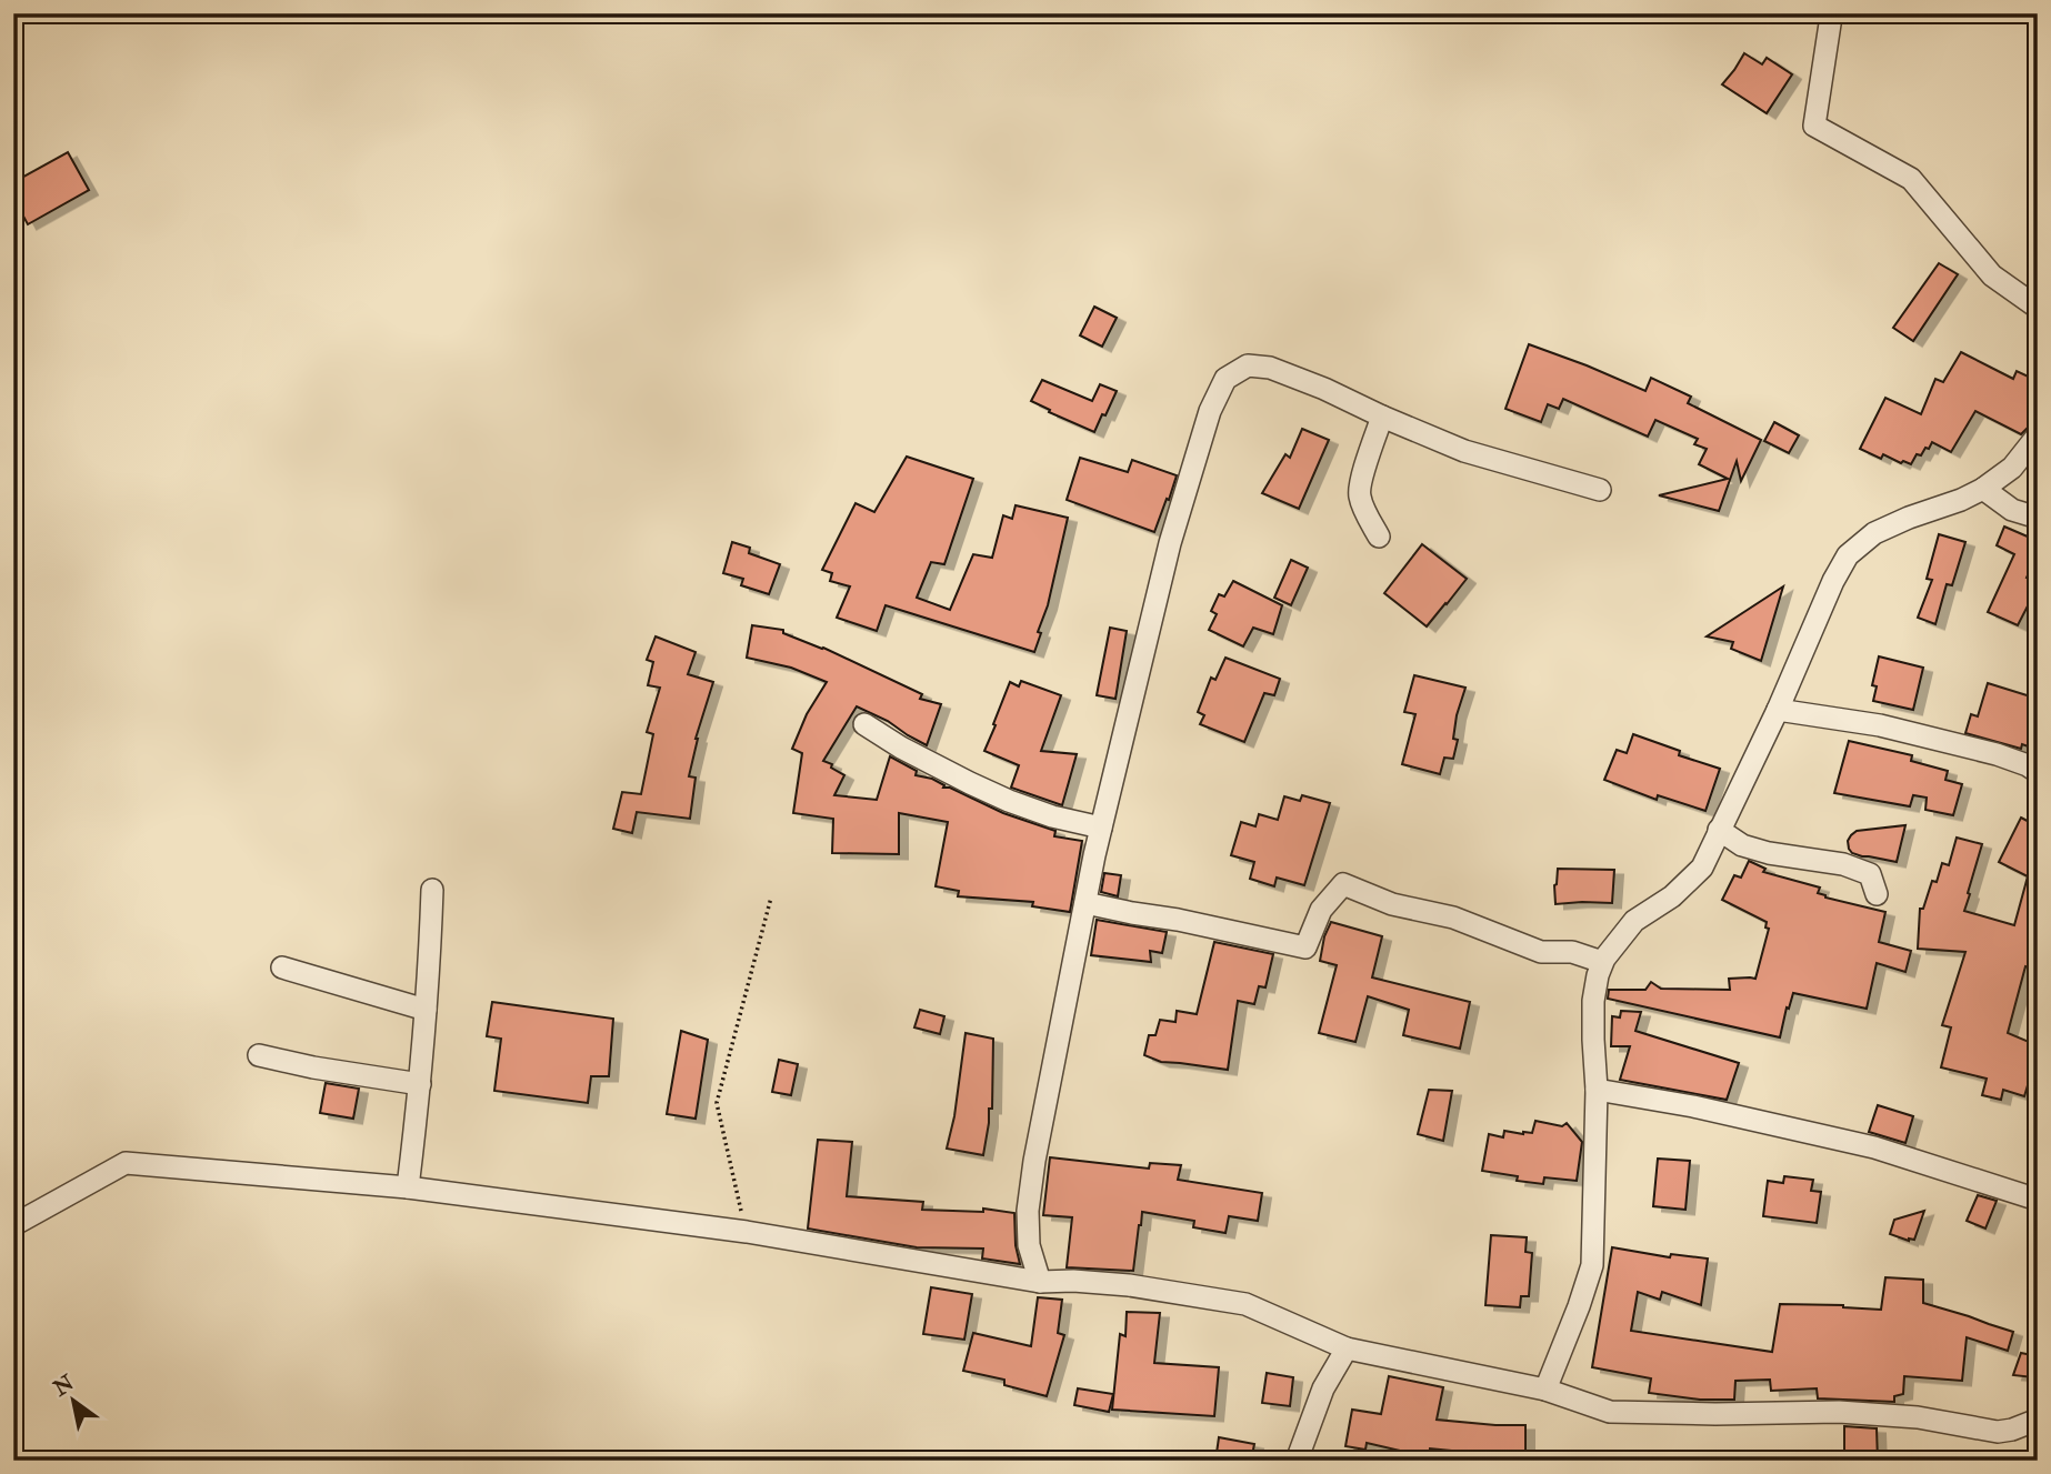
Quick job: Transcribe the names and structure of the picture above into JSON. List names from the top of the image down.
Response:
{
  "north": "top left"
}
